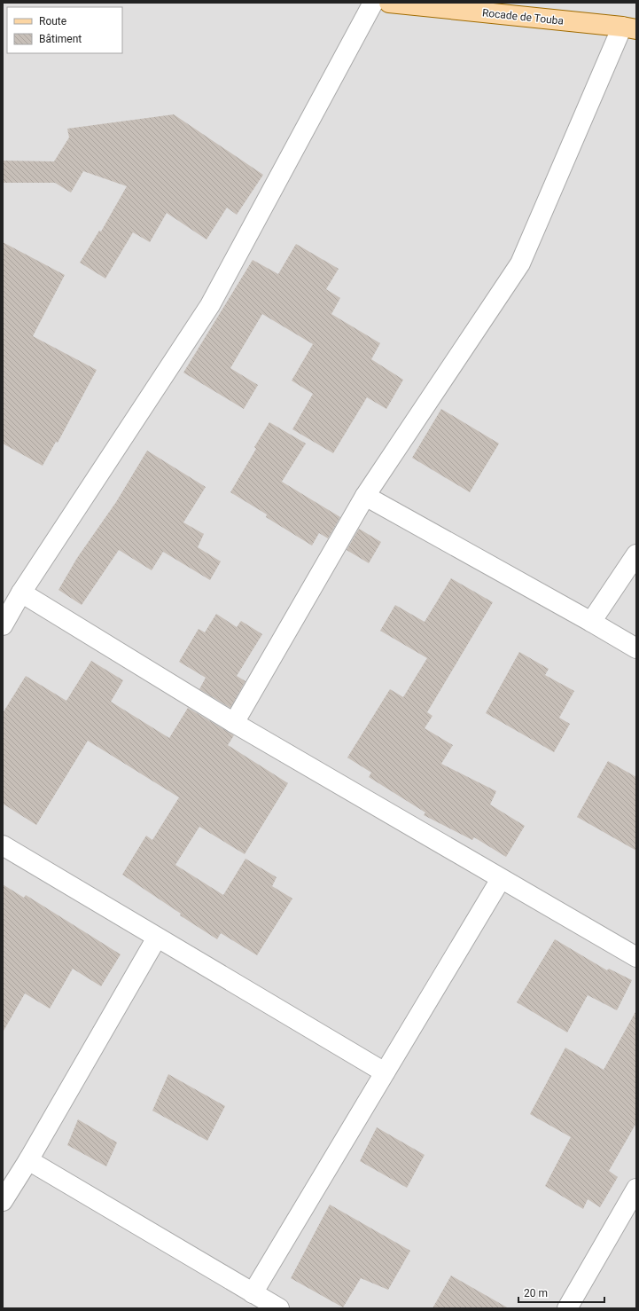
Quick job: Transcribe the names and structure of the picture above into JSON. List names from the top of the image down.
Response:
{
  "streets": {
    "main road": ["Rocade de Touba"]
  },
  "legend": ["Route", "Bâtiment"],
  "scale_bar": "20 m"
}
